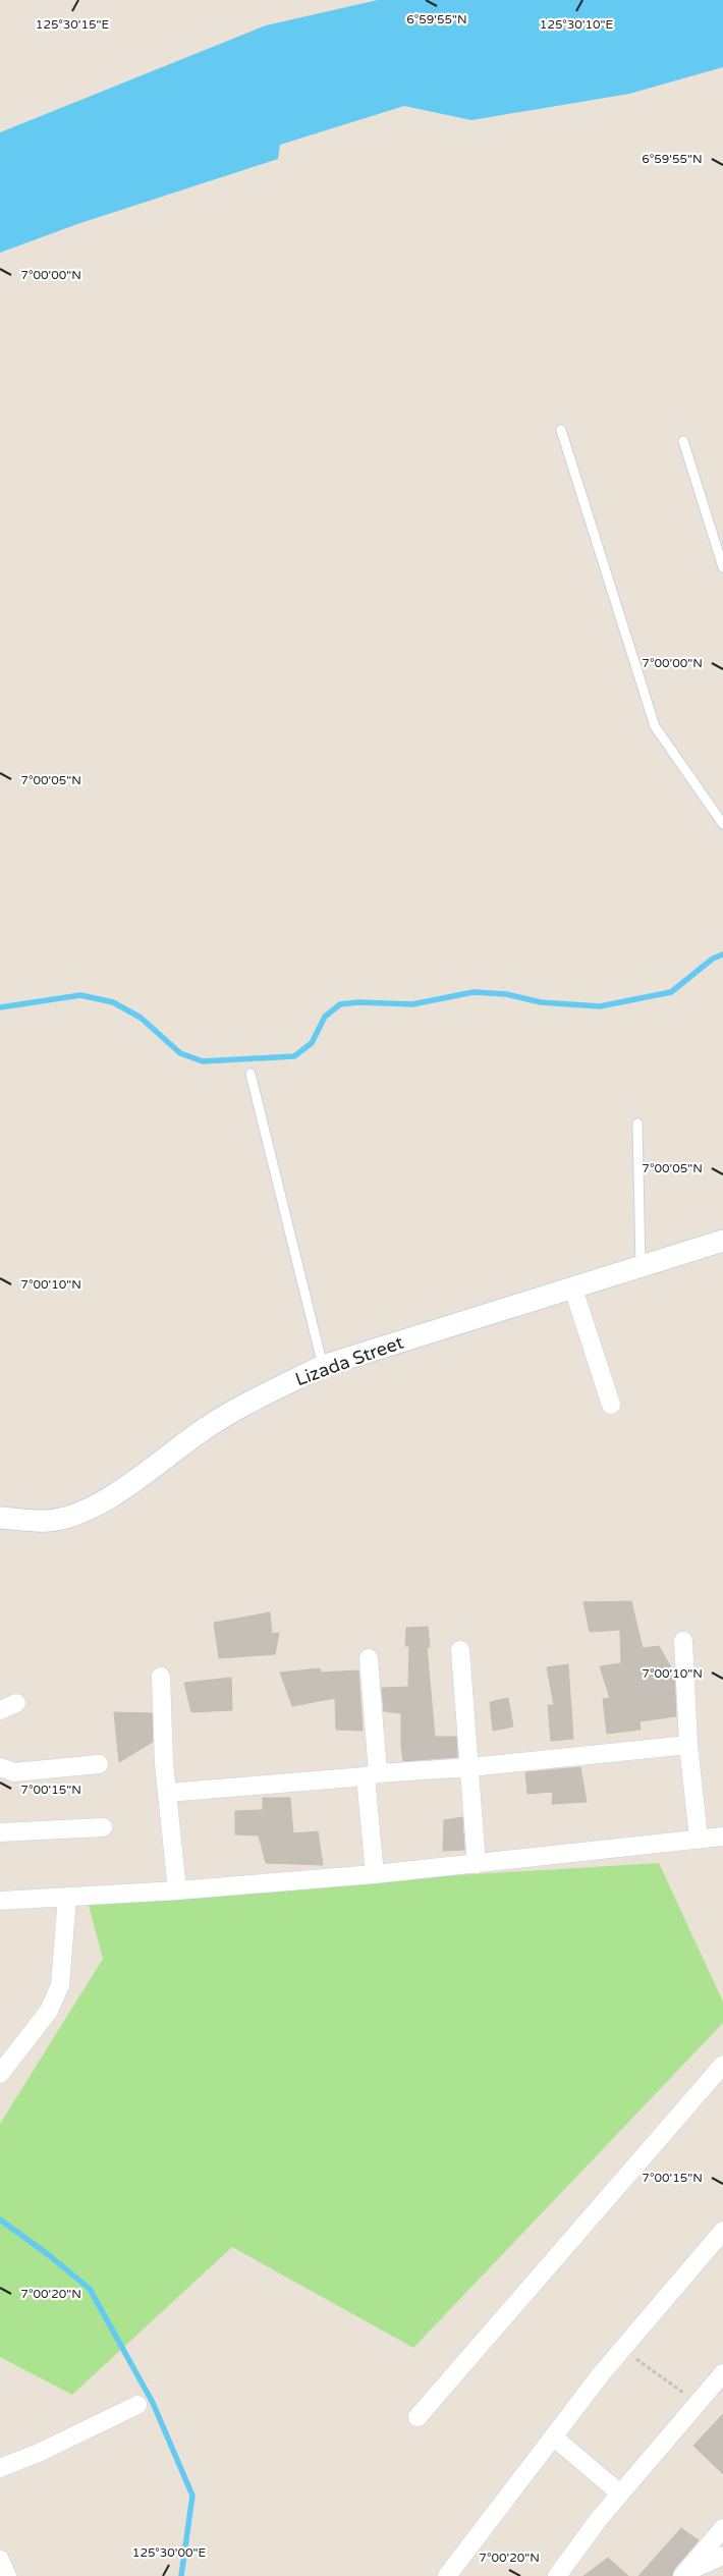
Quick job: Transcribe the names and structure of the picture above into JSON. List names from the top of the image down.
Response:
{
  "streets": {
    "street": ["Lizada Street"]
  },
  "coordinates": [
    "6°59'55\"N",
    "125°30'15\"E",
    "125°30'10\"E",
    "7°00'00\"N",
    "7°00'05\"N",
    "7°00'10\"N",
    "7°00'15\"N",
    "7°00'20\"N",
    "125°30'00\"E"
  ]
}
